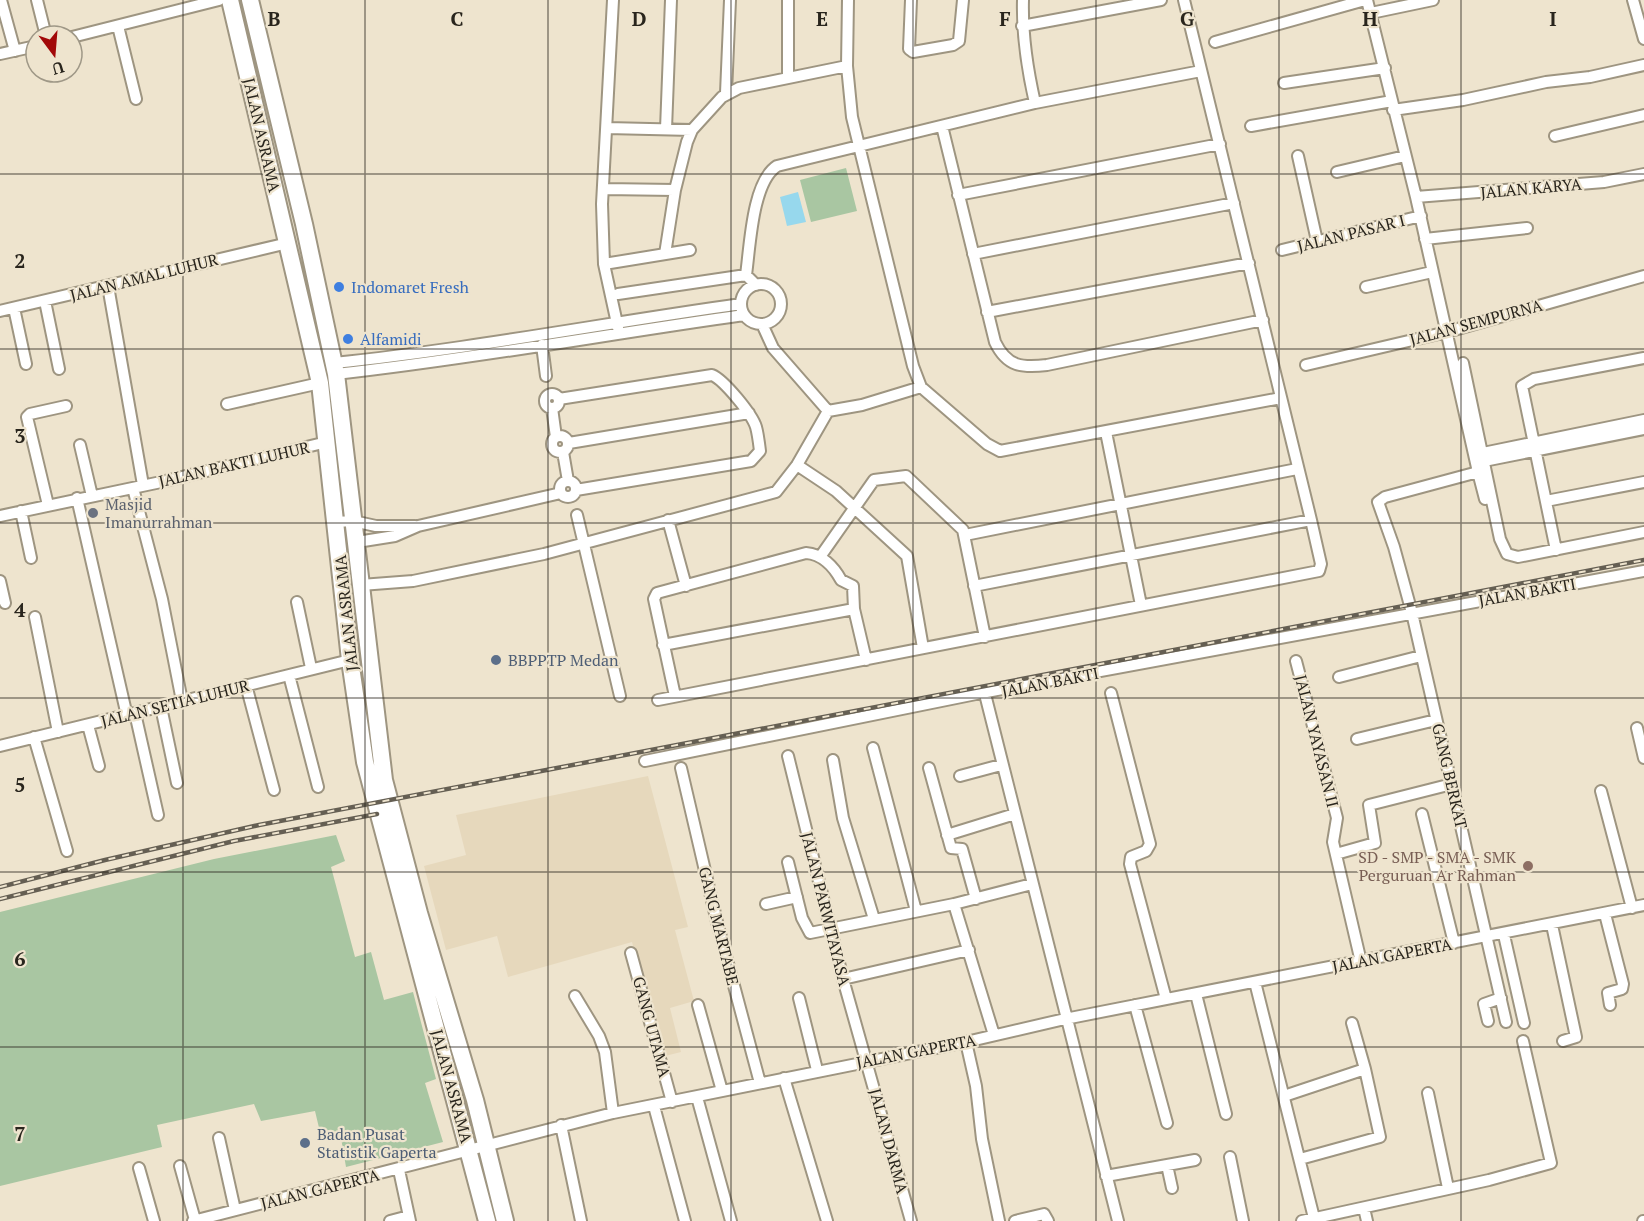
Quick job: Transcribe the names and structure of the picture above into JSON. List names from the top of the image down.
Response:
{
  "streets": {
    "highway": ["JALAN ASRAMA"],
    "street": [
      "JALAN KARYA",
      "JALAN PASAR I",
      "JALAN AMAL LUHUR",
      "JALAN SEMPURNA",
      "JALAN BAKTI LUHUR",
      "JALAN BAKTI",
      "JALAN SETIA LUHUR",
      "JALAN YAYASAN II",
      "GANG BERKAT",
      "JALAN PARWITAYASA",
      "GANG MARTABE",
      "JALAN GAPERTA",
      "GANG UTAMA",
      "JALAN DARMA"
    ]
  },
  "crossings": [
    ["JALAN ASRAMA", "JALAN AMAL LUHUR"],
    ["JALAN ASRAMA", "JALAN BAKTI LUHUR"],
    ["JALAN ASRAMA", "JALAN SETIA LUHUR"],
    ["JALAN ASRAMA", "JALAN GAPERTA"],
    ["JALAN BAKTI", "GANG BERKAT"],
    ["JALAN BAKTI", "JALAN GAPERTA"],
    ["JALAN YAYASAN II", "JALAN GAPERTA"],
    ["GANG BERKAT", "JALAN GAPERTA"],
    ["JALAN PARWITAYASA", "JALAN GAPERTA"],
    ["JALAN PARWITAYASA", "JALAN DARMA"],
    ["GANG MARTABE", "JALAN GAPERTA"],
    ["JALAN GAPERTA", "GANG UTAMA"],
    ["JALAN GAPERTA", "JALAN DARMA"]
  ],
  "places": [
    "Indomaret Fresh",
    "Alfamidi",
    "Masjid Imanurrahman",
    "BBPPTP Medan",
    "SD - SMP - SMA - SMK Perguruan Ar Rahman",
    "Badan Pusat Statistik Gaperta"
  ],
  "north": "bottom",
  "grid": {
    "columns": [
      "B",
      "C",
      "D",
      "E",
      "F",
      "G",
      "H",
      "I"
    ],
    "rows": [
      "2",
      "3",
      "4",
      "5",
      "6",
      "7"
    ]
  }
}
